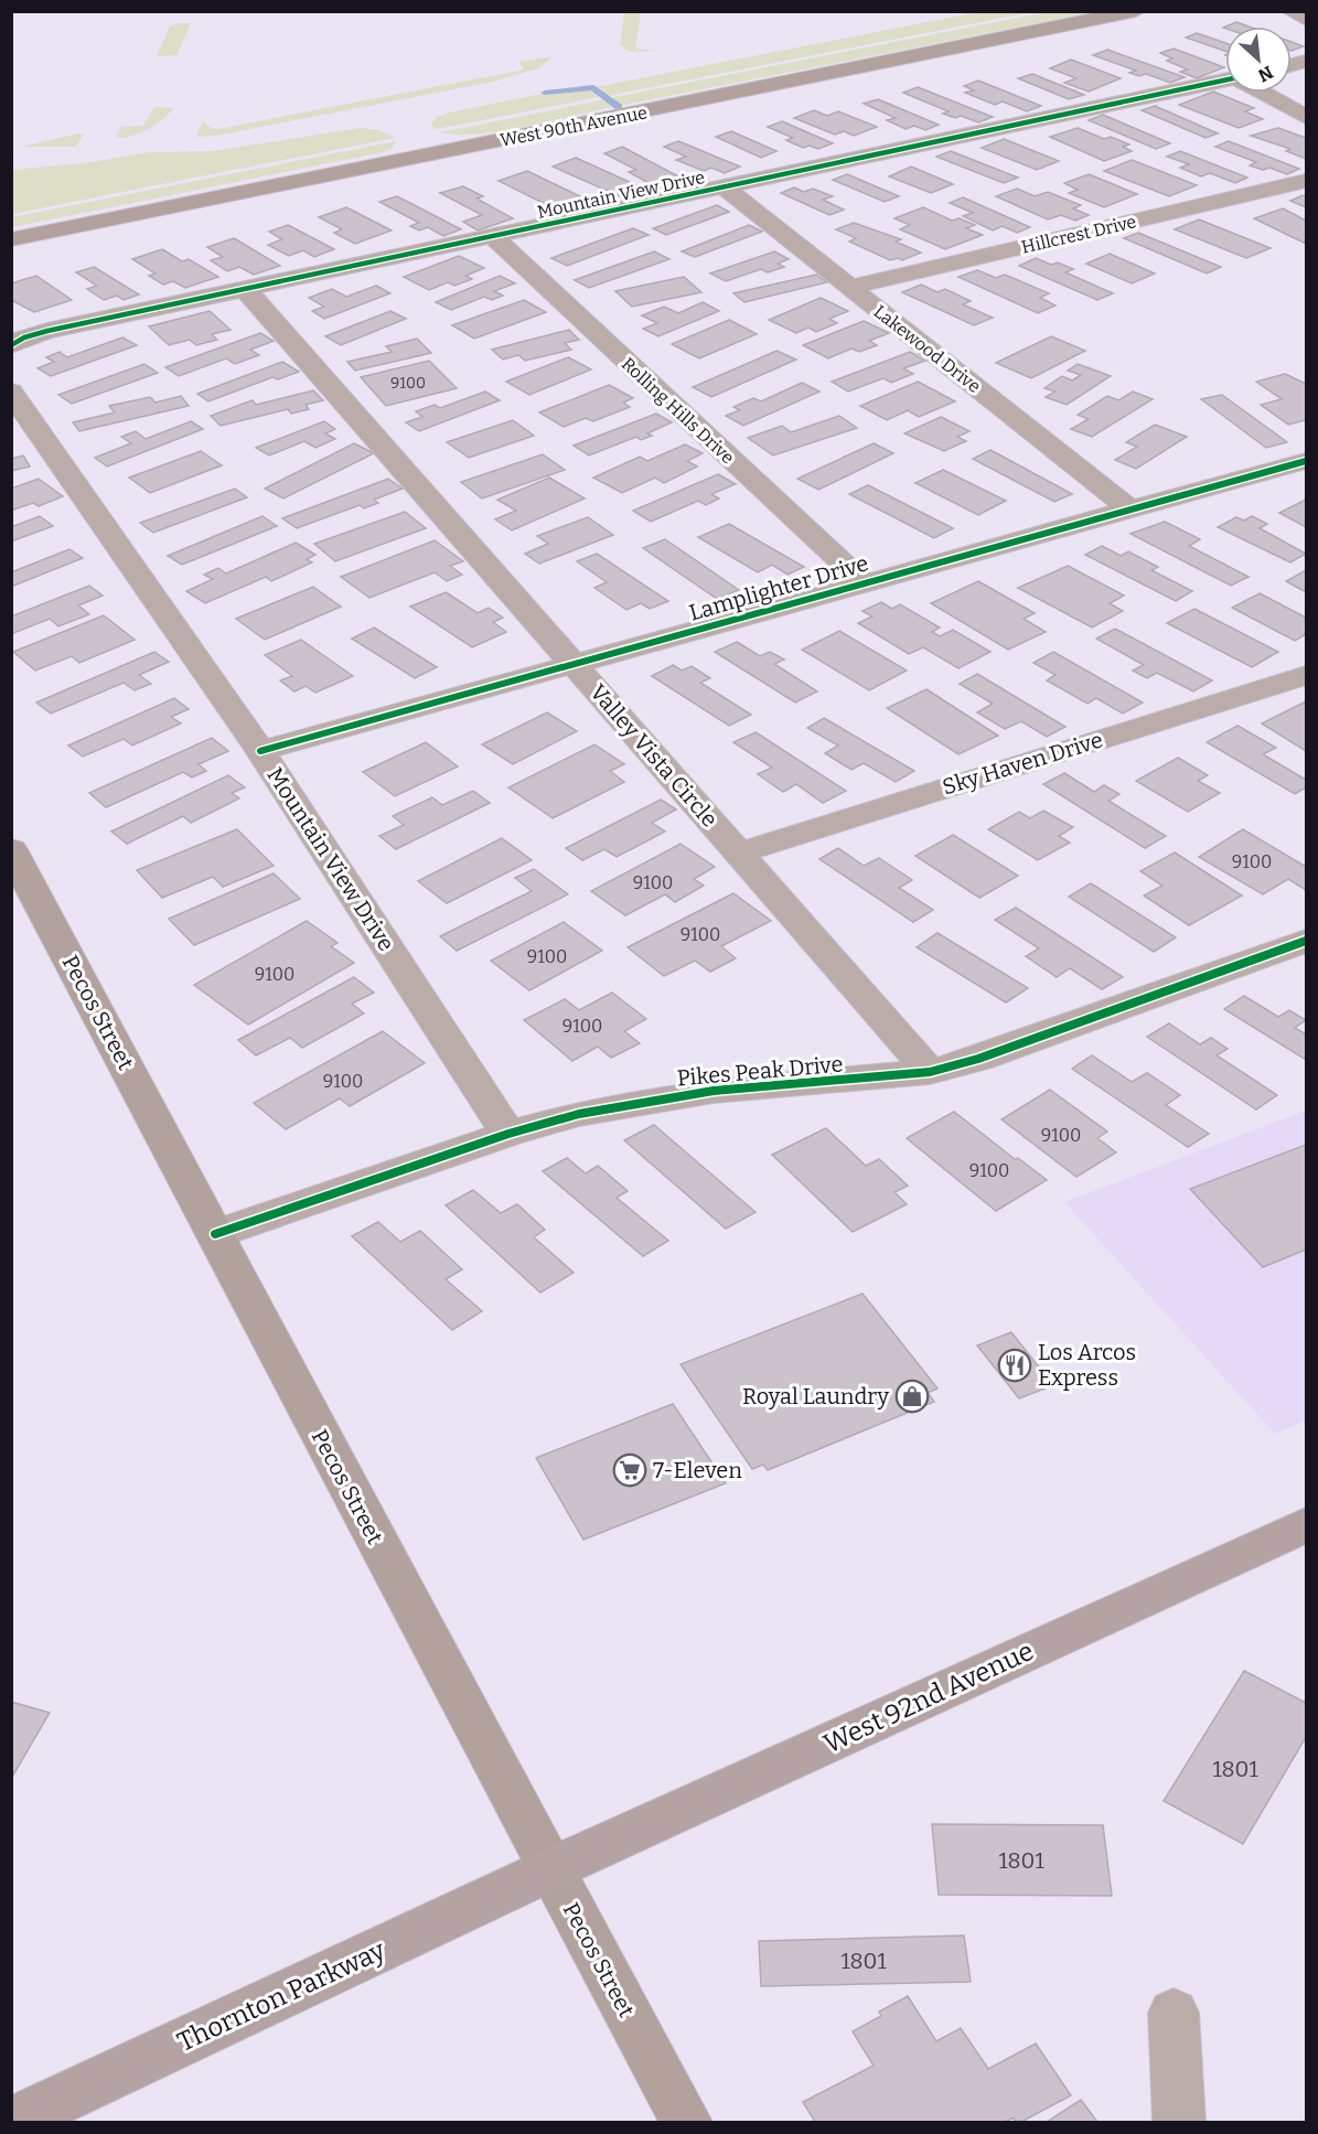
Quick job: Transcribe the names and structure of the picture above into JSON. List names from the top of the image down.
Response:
{
  "streets": {
    "main road": ["West 92nd Avenue", "Thornton Parkway"],
    "street": [
      "West 90th Avenue",
      "Mountain View Drive",
      "Hillcrest Drive",
      "Lakewood Drive",
      "Rolling Hills Drive",
      "Lamplighter Drive",
      "Valley Vista Circle",
      "Sky Haven Drive",
      "Pecos Street",
      "Pikes Peak Drive"
    ]
  },
  "crossings": [
    ["Mountain View Drive", "Lakewood Drive"],
    ["Mountain View Drive", "Rolling Hills Drive"],
    ["Mountain View Drive", "Lamplighter Drive"],
    ["Mountain View Drive", "Valley Vista Circle"],
    ["Mountain View Drive", "Pikes Peak Drive"],
    ["Hillcrest Drive", "Lakewood Drive"],
    ["Lakewood Drive", "Lamplighter Drive"],
    ["Rolling Hills Drive", "Lamplighter Drive"],
    ["Lamplighter Drive", "Valley Vista Circle"],
    ["Valley Vista Circle", "Sky Haven Drive"],
    ["Valley Vista Circle", "Pikes Peak Drive"],
    ["Pecos Street", "Pikes Peak Drive"],
    ["Pecos Street", "West 92nd Avenue"],
    ["Pecos Street", "Thornton Parkway"],
    ["West 92nd Avenue", "Thornton Parkway"]
  ],
  "places": {
    "restaurant": ["Los Arcos Express"],
    "shop": ["Royal Laundry"],
    "supermarket": ["7-Eleven"]
  },
  "house_numbers": [
    "9100",
    "9100",
    "9100",
    "9100",
    "9100",
    "9100",
    "9100",
    "9100",
    "9100",
    "9100",
    "1801",
    "1801",
    "1801"
  ],
  "north": "bottom right"
}
